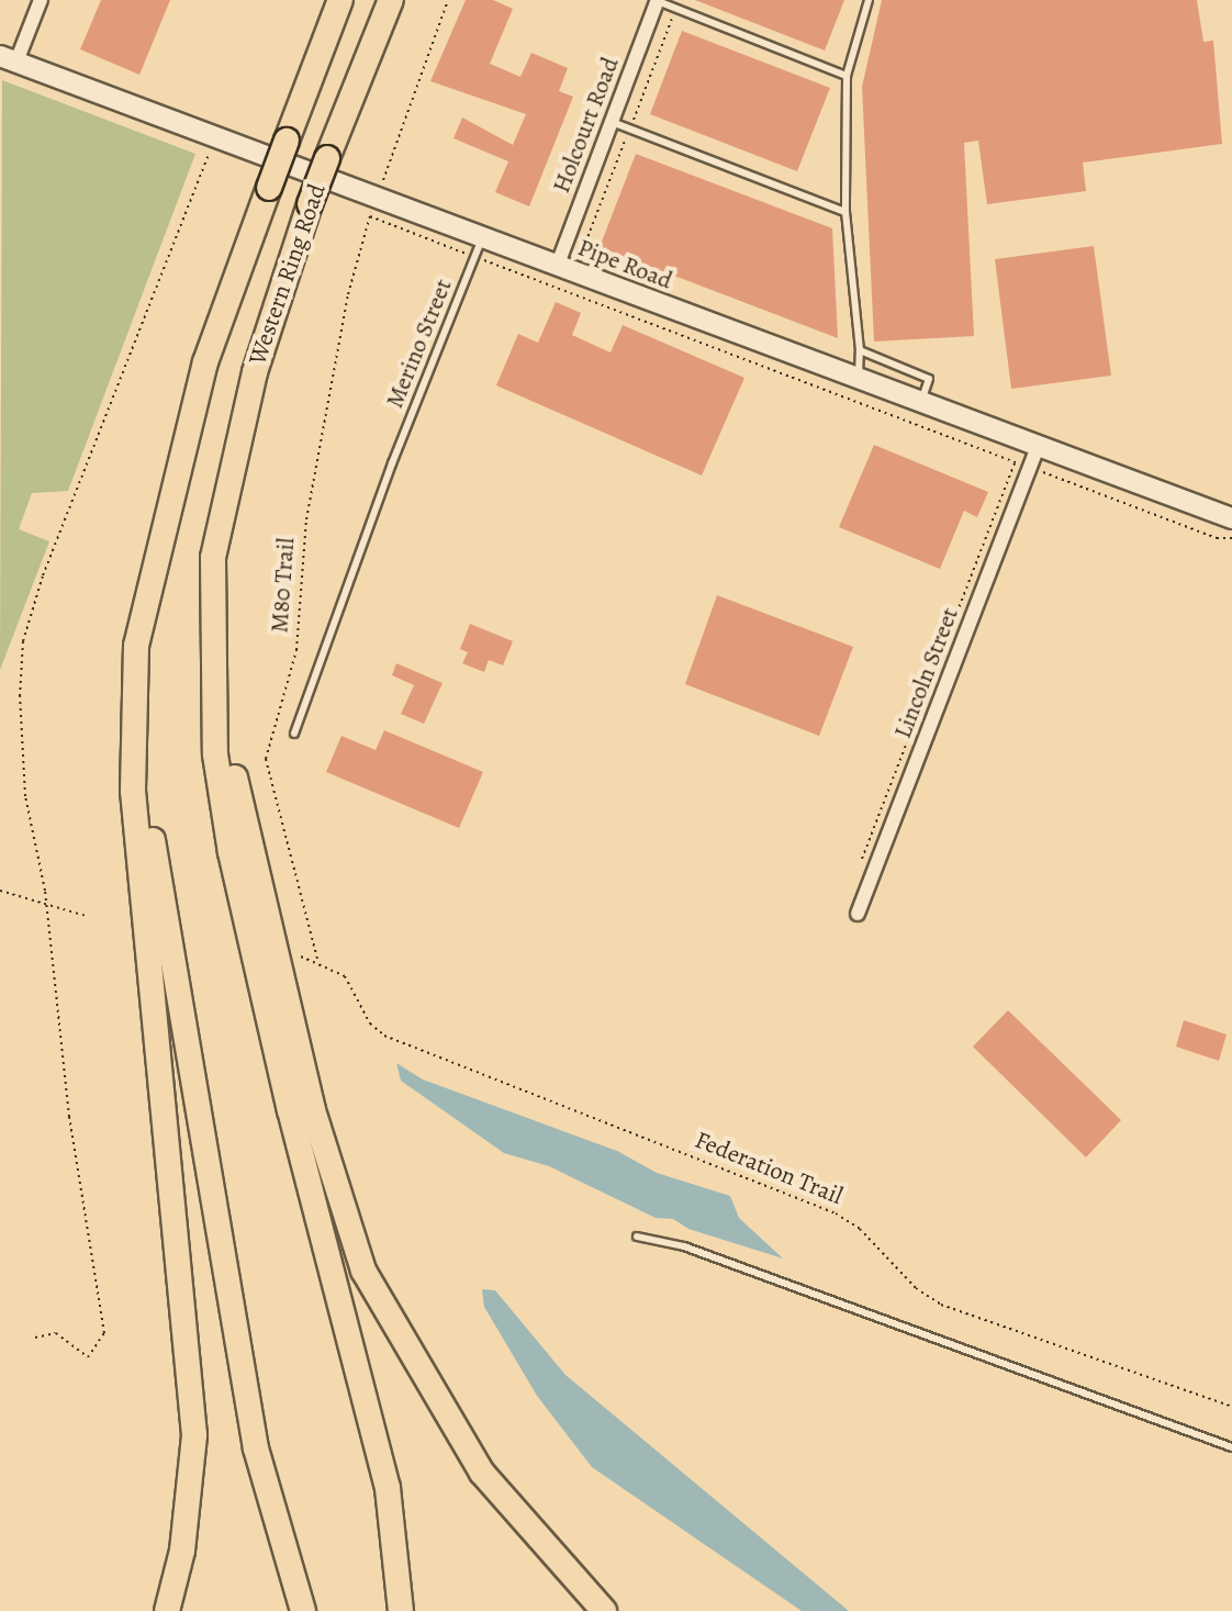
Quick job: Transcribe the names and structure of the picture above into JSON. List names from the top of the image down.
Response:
{
  "streets": {
    "highway": ["Western Ring Road"],
    "street": ["Holcourt Road", "Pipe Road", "Lincoln Street"],
    "lane": ["Merino Street"],
    "path": ["M80 Trail", "Federation Trail"]
  },
  "crossings": [
    ["Holcourt Road", "Pipe Road"],
    ["Pipe Road", "Merino Street"],
    ["Pipe Road", "Lincoln Street"],
    ["M80 Trail", "Federation Trail"]
  ]
}
